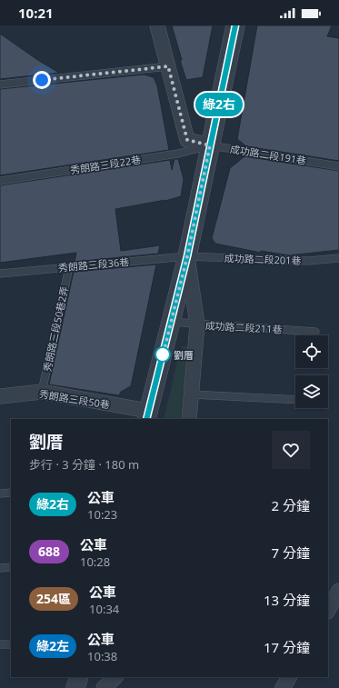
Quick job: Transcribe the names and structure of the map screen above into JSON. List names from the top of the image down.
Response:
{
  "streets": {
    "street": ["秀朗路三段50巷"],
    "lane": [
      "成功路二段191巷",
      "秀朗路三段22巷",
      "成功路二段201巷",
      "秀朗路三段36巷",
      "成功路二段211巷",
      "秀朗路三段50巷2弄"
    ]
  },
  "crossings": [
    ["成功路二段191巷", "秀朗路三段22巷"],
    ["成功路二段201巷", "秀朗路三段36巷"],
    ["秀朗路三段36巷", "秀朗路三段50巷2弄"],
    ["秀朗路三段50巷2弄", "秀朗路三段50巷"]
  ],
  "places": ["劉厝"],
  "lines": ["bus line 綠2右"],
  "page": {
    "status": "10:21",
    "on_map": "綠2右",
    "heading": ["劉厝", "步行 · 3 分鐘 · 180 m"],
    "list": [
      {
        "mark": "綠2右",
        "name": "公車",
        "note": "10:23",
        "value": "2 分鐘"
      },
      {
        "mark": "688",
        "name": "公車",
        "note": "10:28",
        "value": "7 分鐘"
      },
      {
        "mark": "254區",
        "name": "公車",
        "note": "10:34",
        "value": "13 分鐘"
      },
      {
        "mark": "綠2左",
        "name": "公車",
        "note": "10:38",
        "value": "17 分鐘"
      }
    ]
  }
}
